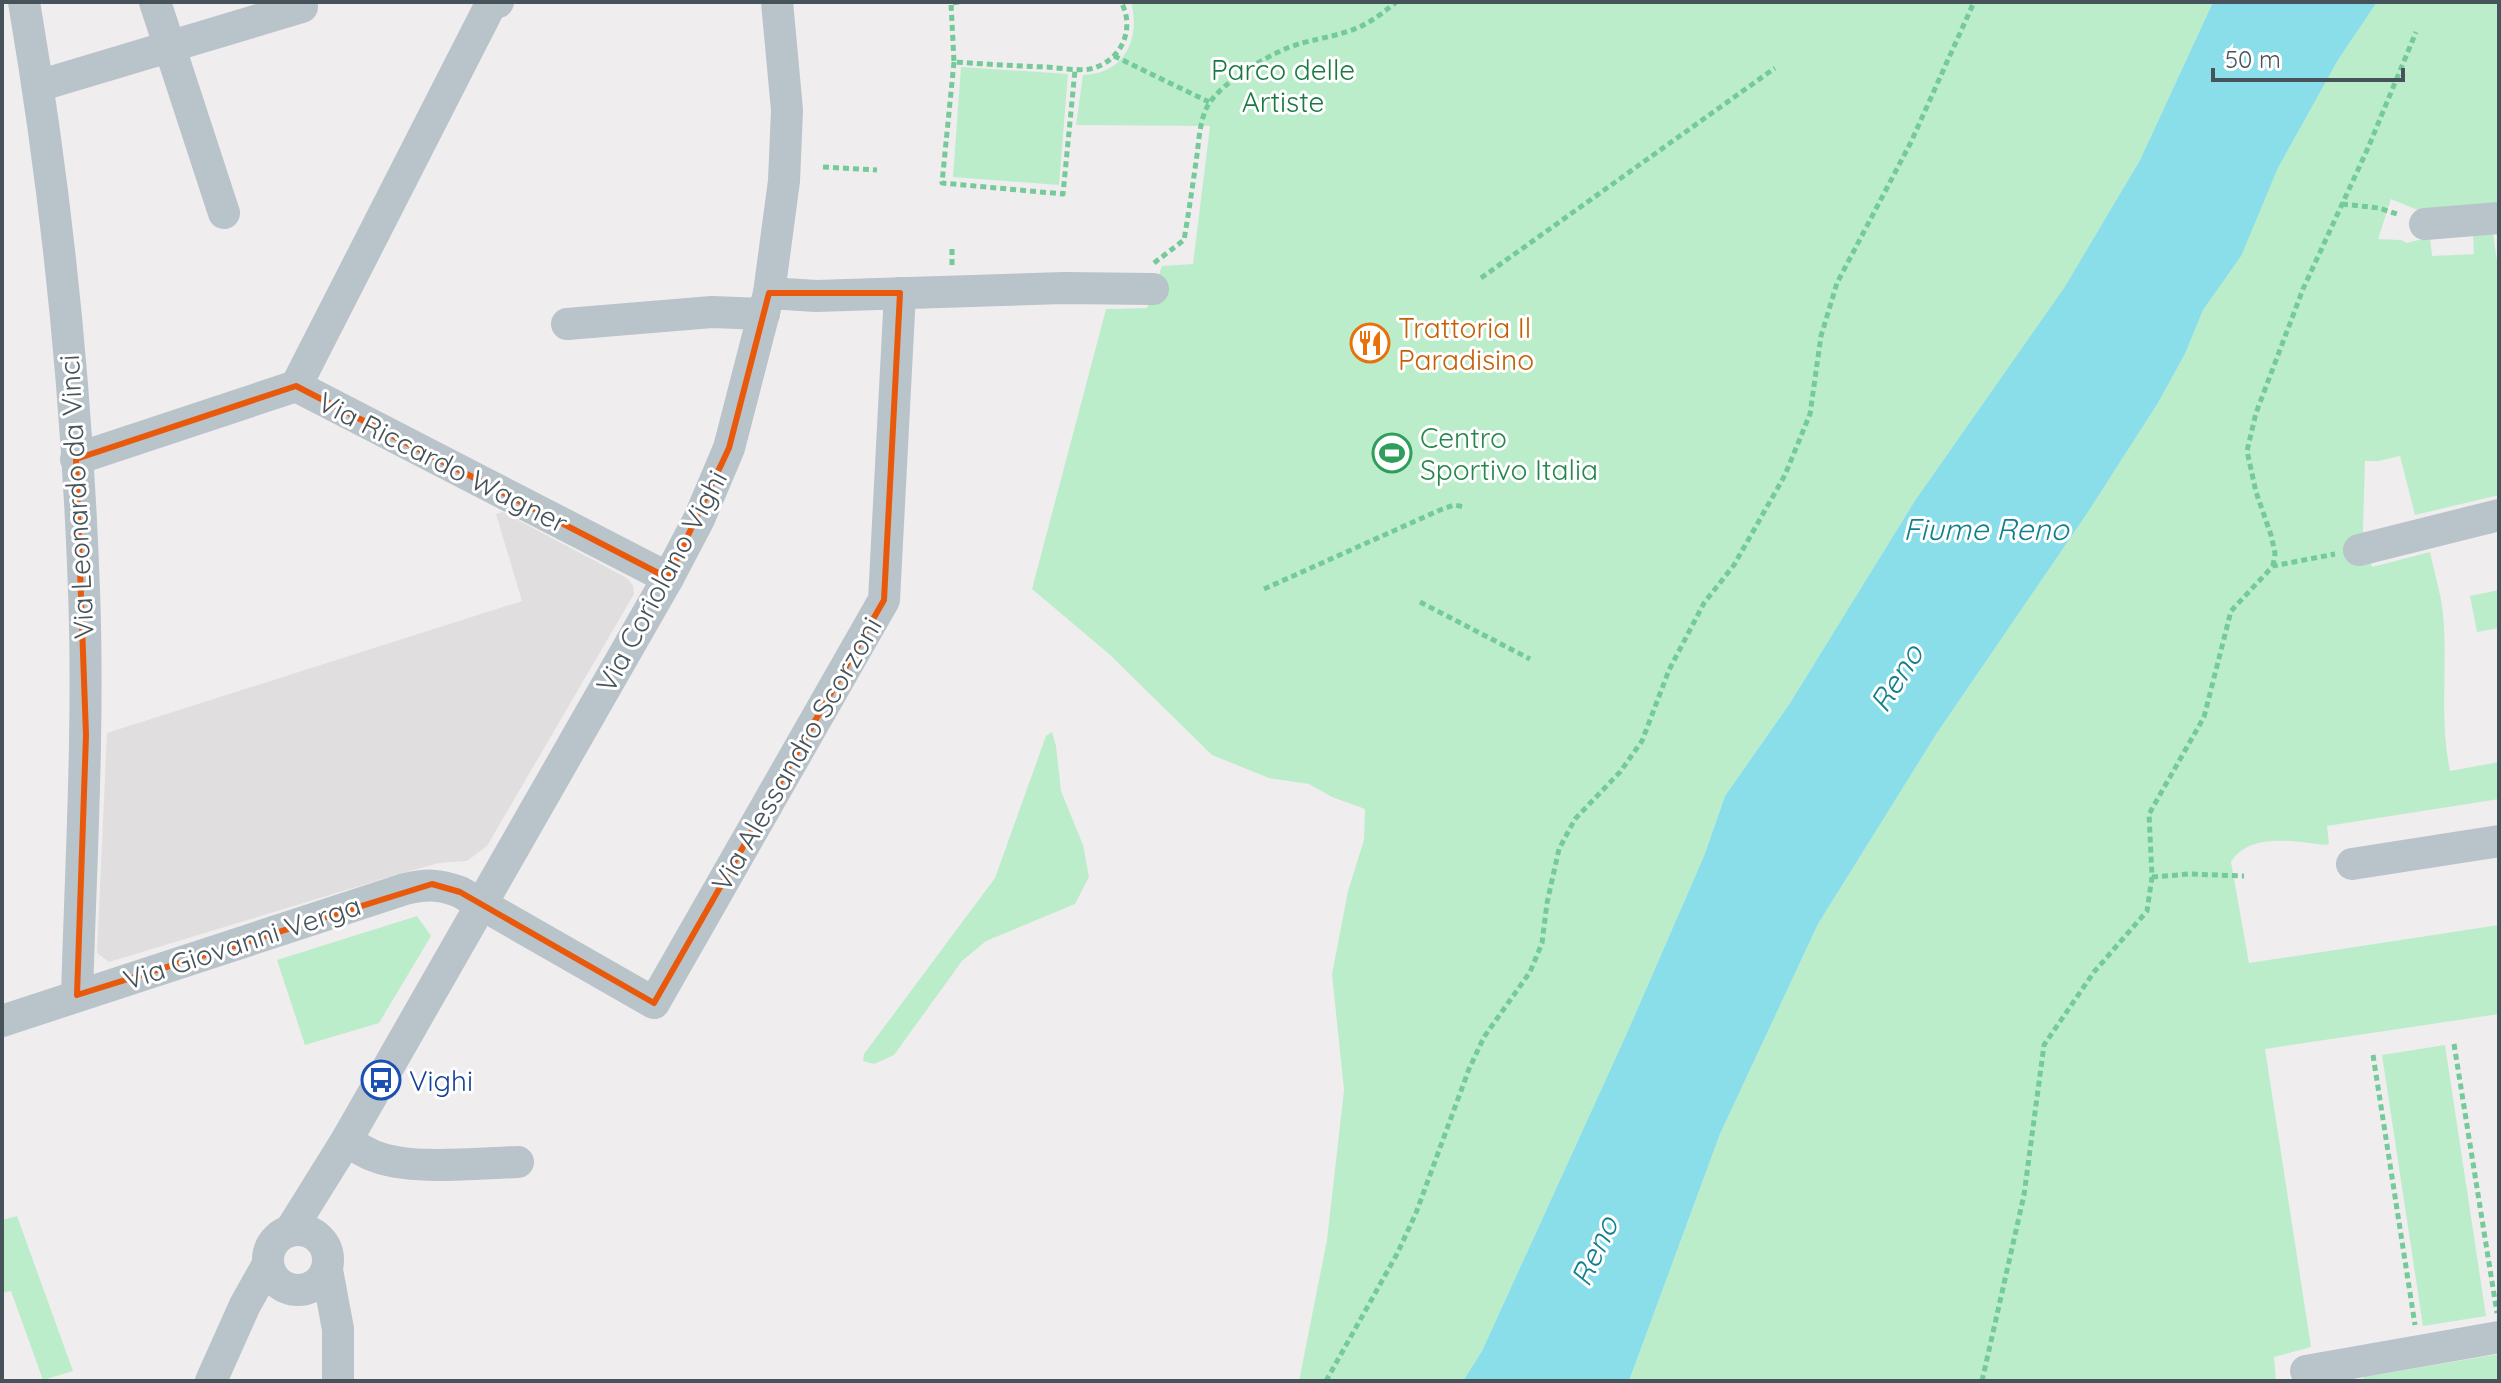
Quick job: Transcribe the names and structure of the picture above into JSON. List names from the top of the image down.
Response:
{
  "streets": {
    "street": [
      "Via Riccardo Wagner",
      "Via Leonardo da Vinci",
      "Via Coriolano Vighi",
      "Via Alessandro Scorzoni",
      "Via Giovanni Verga"
    ]
  },
  "crossings": [
    ["Via Riccardo Wagner", "Via Leonardo da Vinci"],
    ["Via Riccardo Wagner", "Via Coriolano Vighi"],
    ["Via Leonardo da Vinci", "Via Giovanni Verga"],
    ["Via Coriolano Vighi", "Via Alessandro Scorzoni"],
    ["Via Coriolano Vighi", "Via Giovanni Verga"],
    ["Via Alessandro Scorzoni", "Via Giovanni Verga"]
  ],
  "water": ["Fiume Reno", "Reno"],
  "parks": ["Parco delle Artiste"],
  "places": {
    "restaurant": ["Trattoria Il Paradisino"],
    "sports": ["Centro Sportivo Italia"],
    "bus stop": ["Vighi"]
  },
  "scale_bar": "50 m"
}
